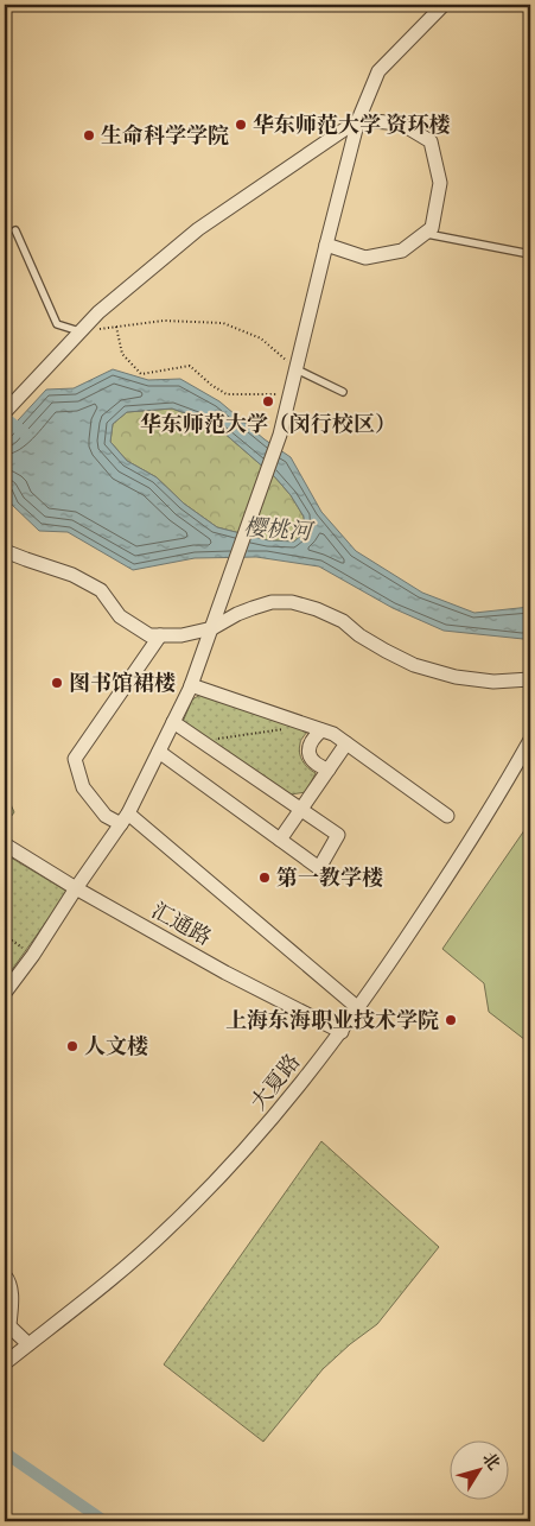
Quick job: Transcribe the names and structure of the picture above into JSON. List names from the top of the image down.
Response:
{
  "streets": {
    "street": ["汇通路", "大夏路"]
  },
  "crossings": [
    ["汇通路", "大夏路"]
  ],
  "water": ["樱桃河"],
  "places": [
    "华东师范大学 资环楼",
    "生命科学学院",
    "华东师范大学（闵行校区）",
    "图书馆裙楼",
    "第一教学楼",
    "上海东海职业技术学院",
    "人文楼"
  ],
  "north": "top right"
}
